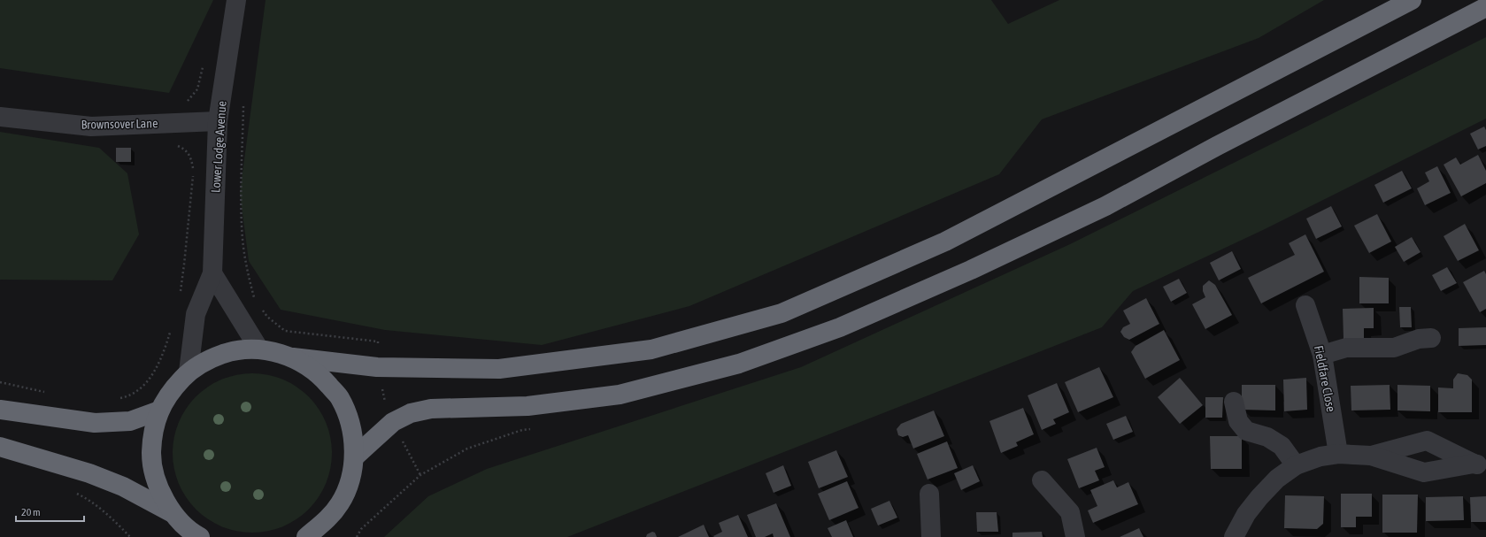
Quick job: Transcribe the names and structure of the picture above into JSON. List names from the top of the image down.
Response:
{
  "streets": {
    "street": ["Brownsover Lane", "Lower Lodge Avenue", "Fieldfare Close"]
  },
  "crossings": [
    ["Brownsover Lane", "Lower Lodge Avenue"]
  ],
  "scale_bar": "20 m"
}
